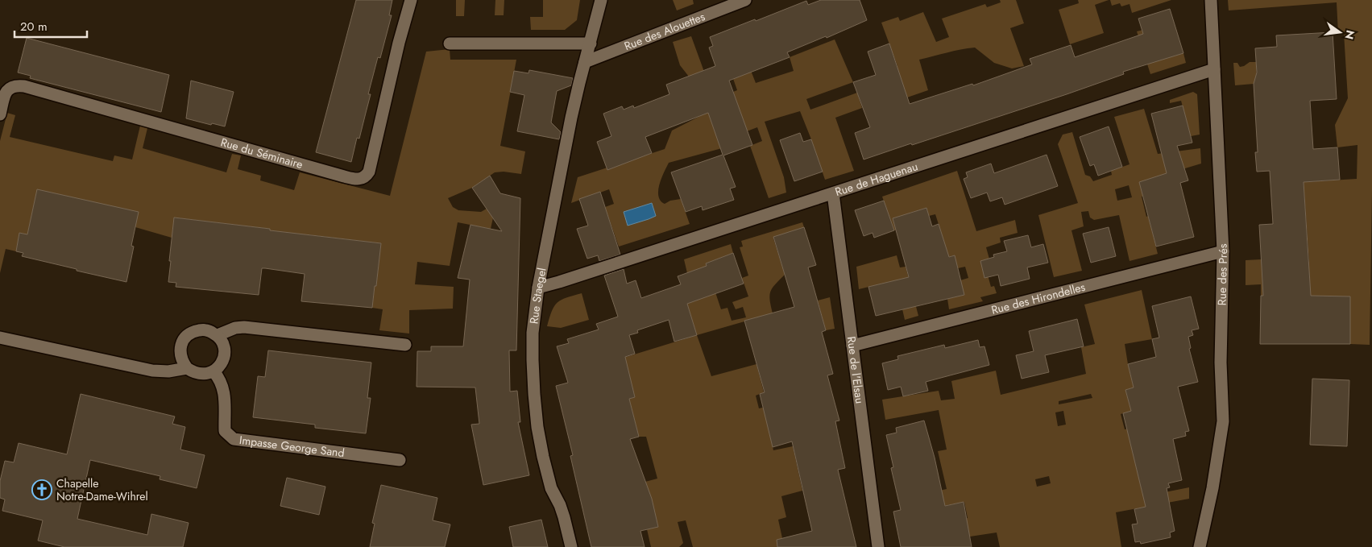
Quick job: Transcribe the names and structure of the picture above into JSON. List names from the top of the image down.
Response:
{
  "streets": {
    "street": [
      "Rue des Alouettes",
      "Rue du Séminaire",
      "Rue de Haguenau",
      "Rue des Prés",
      "Rue Staegel",
      "Rue des Hirondelles",
      "Rue de l'Elsau",
      "Impasse George Sand"
    ]
  },
  "crossings": [
    ["Rue des Alouettes", "Rue Staegel"],
    ["Rue de Haguenau", "Rue des Prés"],
    ["Rue de Haguenau", "Rue Staegel"],
    ["Rue de Haguenau", "Rue de l'Elsau"],
    ["Rue des Prés", "Rue des Hirondelles"],
    ["Rue des Hirondelles", "Rue de l'Elsau"]
  ],
  "places": {
    "church": ["Chapelle Notre-Dame-Wihrel"]
  },
  "scale_bar": "20 m",
  "north": "right"
}
